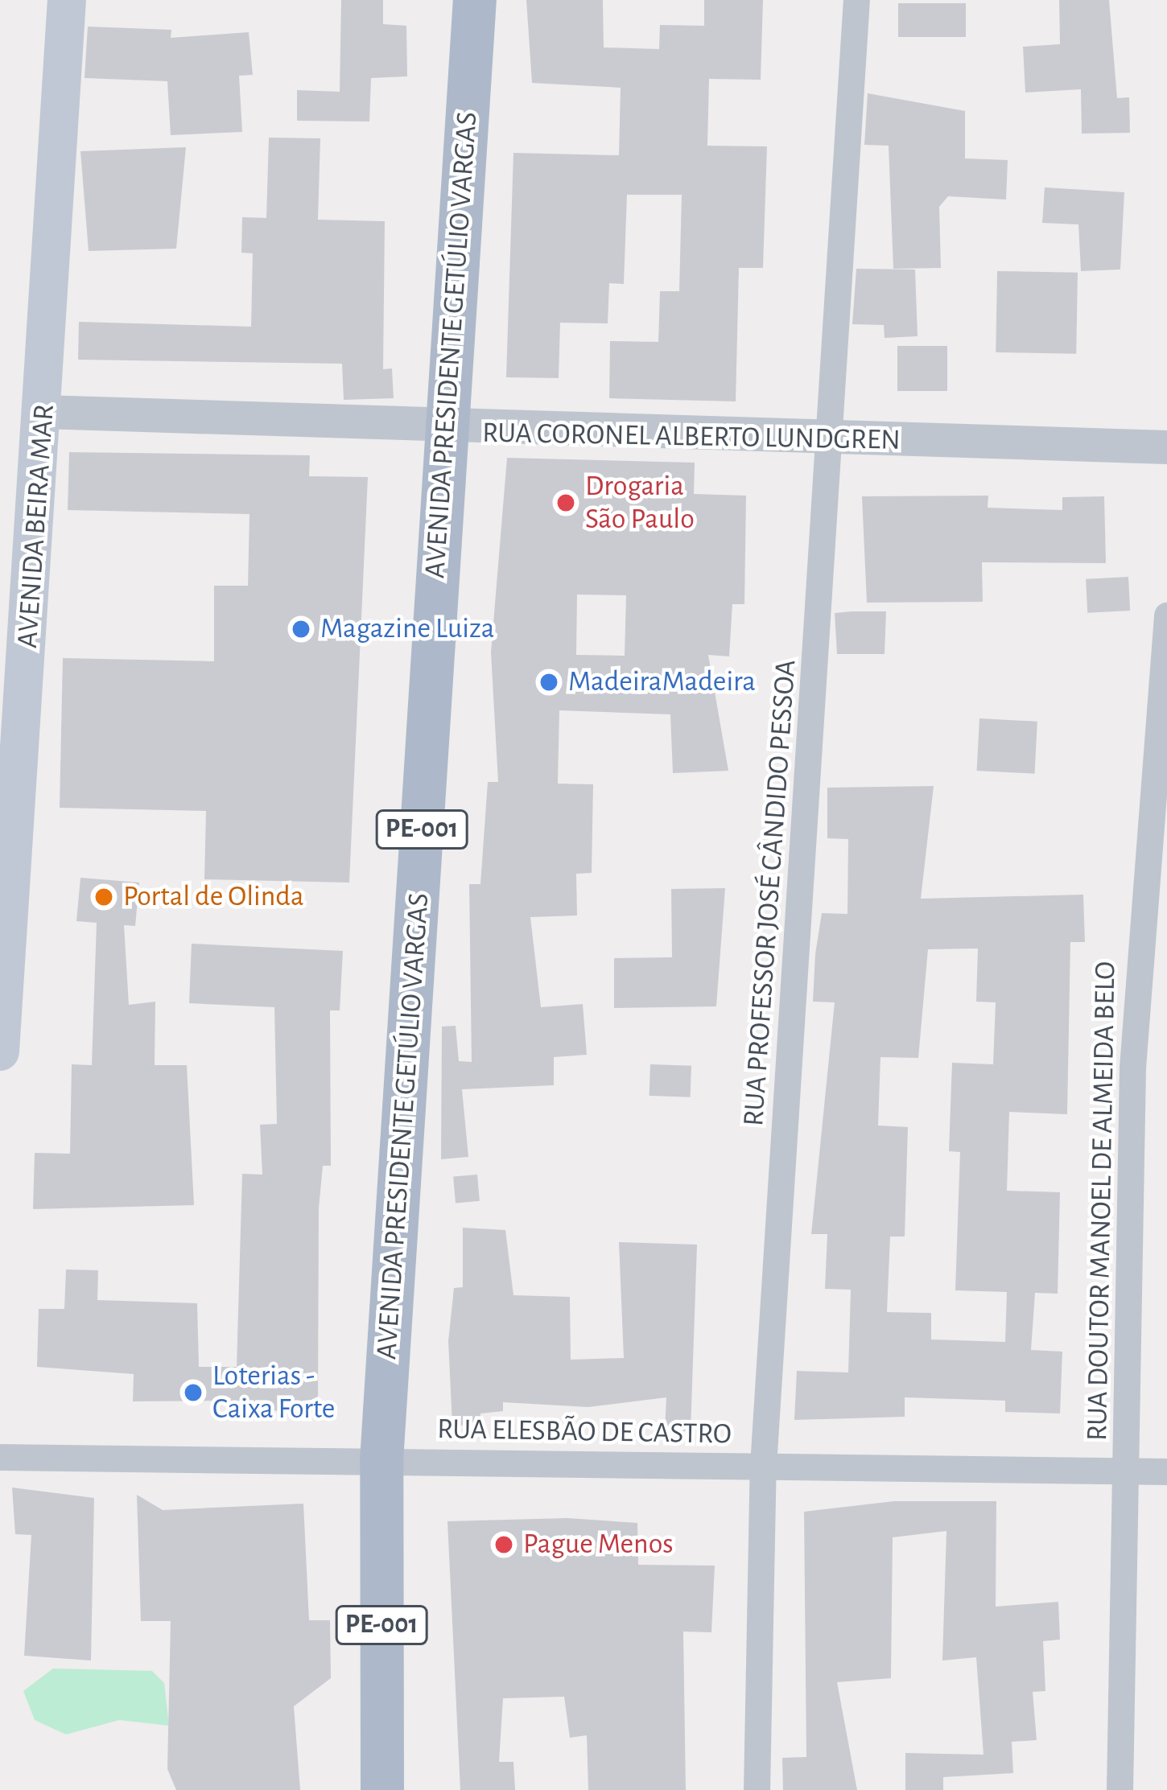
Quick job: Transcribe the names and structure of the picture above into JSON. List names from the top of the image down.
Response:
{
  "streets": {
    "main road": ["AVENIDA PRESIDENTE GETÚLIO VARGAS", "AVENIDA BEIRA MAR", "PE-001"],
    "street": [
      "RUA CORONEL ALBERTO LUNDGREN",
      "RUA PROFESSOR JOSÉ CÂNDIDO PESSOA",
      "RUA DOUTOR MANOEL DE ALMEIDA BELO",
      "RUA ELESBÃO DE CASTRO"
    ]
  },
  "crossings": [
    ["AVENIDA PRESIDENTE GETÚLIO VARGAS", "RUA CORONEL ALBERTO LUNDGREN"],
    ["AVENIDA PRESIDENTE GETÚLIO VARGAS", "RUA ELESBÃO DE CASTRO"],
    ["RUA CORONEL ALBERTO LUNDGREN", "AVENIDA BEIRA MAR"],
    ["RUA CORONEL ALBERTO LUNDGREN", "RUA PROFESSOR JOSÉ CÂNDIDO PESSOA"],
    ["RUA PROFESSOR JOSÉ CÂNDIDO PESSOA", "RUA ELESBÃO DE CASTRO"],
    ["RUA DOUTOR MANOEL DE ALMEIDA BELO", "RUA ELESBÃO DE CASTRO"]
  ],
  "places": [
    "Drogaria São Paulo",
    "Magazine Luiza",
    "MadeiraMadeira",
    "Portal de Olinda",
    "Loterias - Caixa Forte",
    "Pague Menos"
  ]
}
